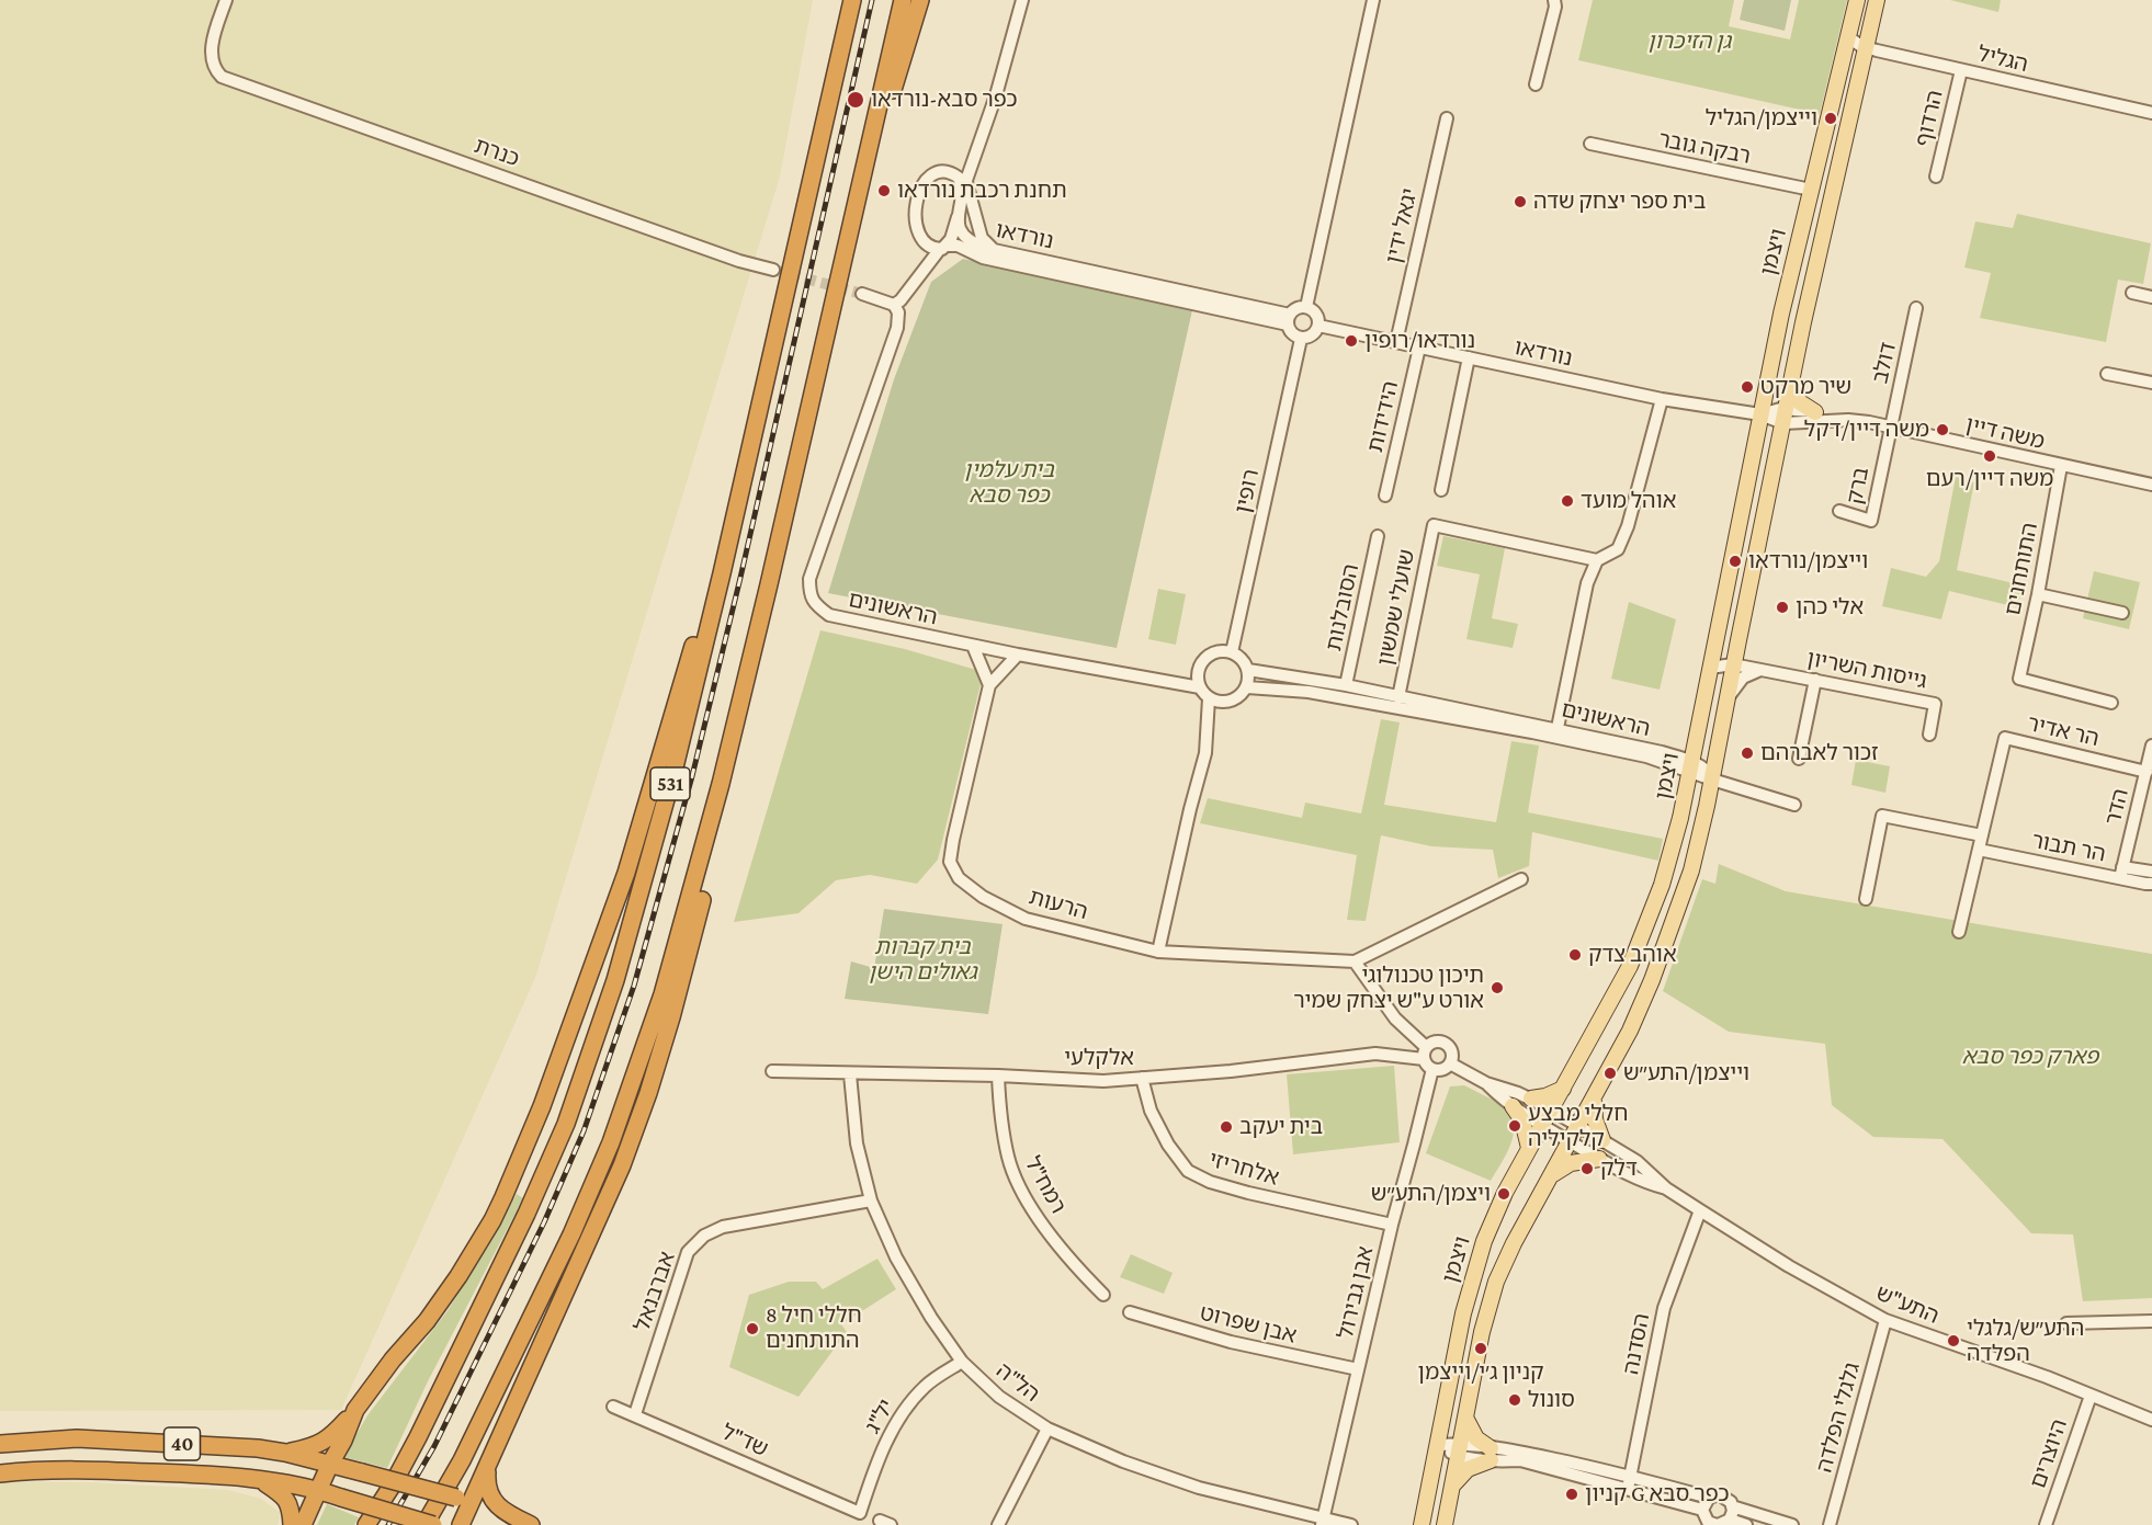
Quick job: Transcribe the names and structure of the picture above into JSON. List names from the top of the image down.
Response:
{
  "streets": {
    "highway": ["531", "40"],
    "main road": ["ויצמן"],
    "street": [
      "הגליל",
      "הרדוף",
      "רבקה גובר",
      "כנרת",
      "יגאל ידין",
      "נורדאו",
      "דולב",
      "הידידות",
      "משה דיין",
      "ברק",
      "רופין",
      "התותחנים",
      "הסובלנות",
      "שועלי שמשון",
      "הראשונים",
      "גייסות השריון",
      "הר אדיר",
      "הדר",
      "הר תבור",
      "הרעות",
      "אלקלעי",
      "אלחריזי",
      "רמח\"ל",
      "אברבנאל",
      "אבן גבירול",
      "התע\"ש",
      "אבן שפרוט",
      "הסדנה",
      "הל\"ה",
      "יל\"ג",
      "גלגלי הפלדה",
      "שד\"ל",
      "היוצרים"
    ]
  },
  "crossings": [
    ["הגליל", "הרדוף"],
    ["הגליל", "ויצמן"],
    ["רבקה גובר", "ויצמן"],
    ["יגאל ידין", "נורדאו"],
    ["נורדאו", "ויצמן"],
    ["נורדאו", "הידידות"],
    ["נורדאו", "משה דיין"],
    ["נורדאו", "רופין"],
    ["ויצמן", "משה דיין"],
    ["ויצמן", "הראשונים"],
    ["ויצמן", "גייסות השריון"],
    ["ויצמן", "התע\"ש"],
    ["דולב", "משה דיין"],
    ["דולב", "ברק"],
    ["משה דיין", "ברק"],
    ["משה דיין", "התותחנים"],
    ["רופין", "הראשונים"],
    ["הסובלנות", "הראשונים"],
    ["שועלי שמשון", "הראשונים"],
    ["הראשונים", "הרעות"],
    ["הר אדיר", "הדר"],
    ["הר אדיר", "הר תבור"],
    ["הדר", "הר תבור"],
    ["אלקלעי", "אלחריזי"],
    ["אלקלעי", "רמח\"ל"],
    ["אלקלעי", "אבן גבירול"],
    ["אלקלעי", "הל\"ה"],
    ["אלחריזי", "אבן גבירול"],
    ["אברבנאל", "הל\"ה"],
    ["אברבנאל", "שד\"ל"],
    ["אבן גבירול", "אבן שפרוט"],
    ["אבן גבירול", "הל\"ה"],
    ["התע\"ש", "הסדנה"],
    ["התע\"ש", "גלגלי הפלדה"],
    ["התע\"ש", "היוצרים"],
    ["הל\"ה", "יל\"ג"],
    ["יל\"ג", "שד\"ל"]
  ],
  "parks": [
    "גן הזיכרון",
    "בית עלמין כפר סבא",
    "בית קברות גאולים הישן",
    "פארק כפר סבא"
  ],
  "places": [
    "כפר סבא-נורדאו",
    "וייצמן/הגליל",
    "תחנת רכבת נורדאו",
    "בית ספר יצחק שדה",
    "נורדאו/רופין",
    "שיר מרקט",
    "משה דיין/דקל",
    "משה דיין/רעם",
    "אוהל מועד",
    "וייצמן/נורדאו",
    "אלי כהן",
    "זכור לאברהם",
    "אוהב צדק",
    "תיכון טכנולוגי אורט ע\"ש יצחק שמיר",
    "וייצמן/התע״ש",
    "חללי מבצע קלקיליה",
    "בית יעקב",
    "דלק",
    "ויצמן/התע״ש",
    "8 חללי חיל התותחנים",
    "התע״ש/גלגלי הפלדה",
    "קניון ג׳י/וייצמן",
    "סונול",
    "קניון G כפר סבא"
  ]
}
